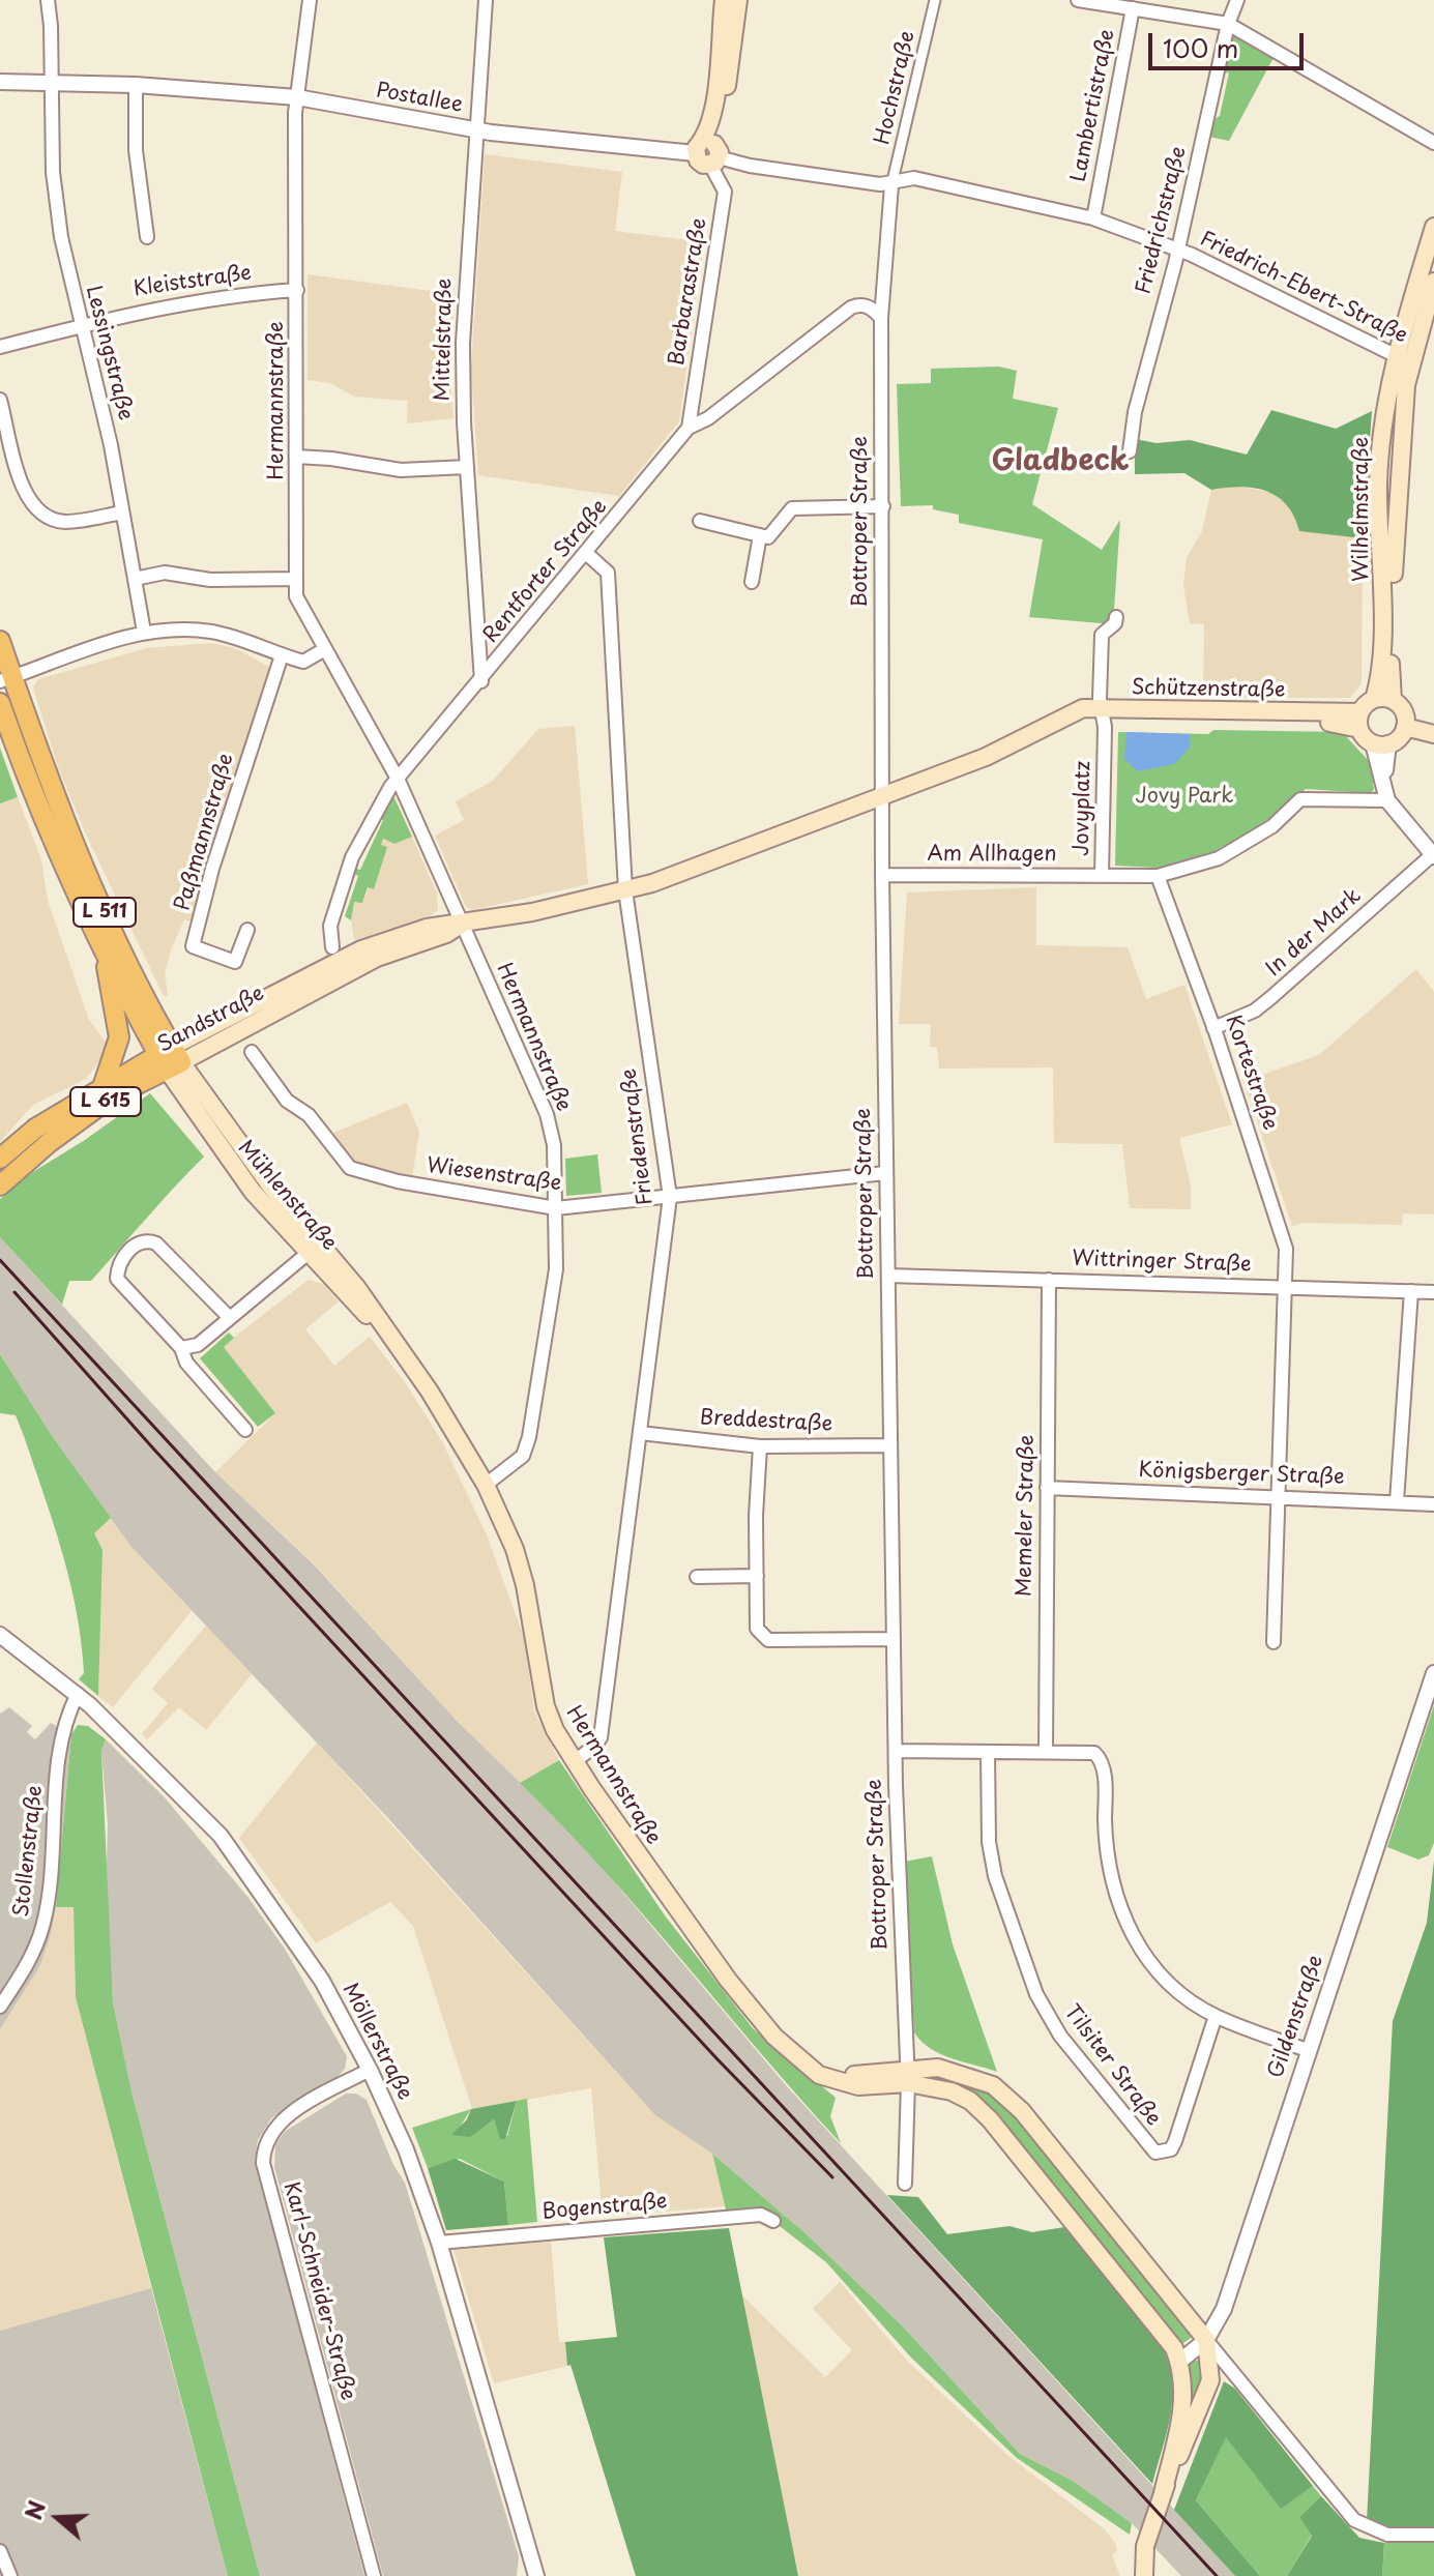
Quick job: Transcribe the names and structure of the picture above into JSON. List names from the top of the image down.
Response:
{
  "streets": {
    "main road": [
      "Hermannstraße",
      "Wilhelmstraße",
      "Schützenstraße",
      "L 511",
      "Sandstraße",
      "L 615",
      "Mühlenstraße"
    ],
    "street": [
      "Hochstraße",
      "Postallee",
      "Lambertistraße",
      "Friedrichstraße",
      "Kleiststraße",
      "Friedrich-Ebert-Straße",
      "Barbarastraße",
      "Mittelstraße",
      "Lessingstraße",
      "Bottroper Straße",
      "Rentforter Straße",
      "Jovyplatz",
      "Paßmannstraße",
      "Am Allhagen",
      "In der Mark",
      "Kortestraße",
      "Friedenstraße",
      "Wiesenstraße",
      "Wittringer Straße",
      "Breddestraße",
      "Königsberger Straße",
      "Memeler Straße",
      "Stollenstraße",
      "Gildenstraße",
      "Möllerstraße",
      "Tilsiter Straße",
      "Bogenstraße",
      "Karl-Schneider-Straße"
    ]
  },
  "crossings": [
    ["Hochstraße", "Postallee"],
    ["Hochstraße", "Friedrich-Ebert-Straße"],
    ["Hochstraße", "Bottroper Straße"],
    ["Postallee", "Friedrich-Ebert-Straße"],
    ["Postallee", "Barbarastraße"],
    ["Postallee", "Mittelstraße"],
    ["Postallee", "Lessingstraße"],
    ["Postallee", "Hermannstraße"],
    ["Postallee", "Bottroper Straße"],
    ["Lambertistraße", "Friedrich-Ebert-Straße"],
    ["Friedrichstraße", "Friedrich-Ebert-Straße"],
    ["Kleiststraße", "Lessingstraße"],
    ["Kleiststraße", "Hermannstraße"],
    ["Friedrich-Ebert-Straße", "Wilhelmstraße"],
    ["Friedrich-Ebert-Straße", "Bottroper Straße"],
    ["Barbarastraße", "Rentforter Straße"],
    ["Mittelstraße", "Rentforter Straße"],
    ["Hermannstraße", "Bottroper Straße"],
    ["Hermannstraße", "Rentforter Straße"],
    ["Hermannstraße", "L 511"],
    ["Hermannstraße", "Sandstraße"],
    ["Hermannstraße", "Friedenstraße"],
    ["Hermannstraße", "Wiesenstraße"],
    ["Hermannstraße", "Mühlenstraße"],
    ["Wilhelmstraße", "Schützenstraße"],
    ["Bottroper Straße", "Rentforter Straße"],
    ["Bottroper Straße", "Schützenstraße"],
    ["Bottroper Straße", "Am Allhagen"],
    ["Bottroper Straße", "L 511"],
    ["Bottroper Straße", "Sandstraße"],
    ["Bottroper Straße", "Wiesenstraße"],
    ["Bottroper Straße", "Wittringer Straße"],
    ["Bottroper Straße", "Breddestraße"],
    ["Rentforter Straße", "Friedenstraße"],
    ["Schützenstraße", "Jovyplatz"],
    ["Schützenstraße", "Sandstraße"],
    ["Jovyplatz", "Am Allhagen"],
    ["Jovyplatz", "Kortestraße"],
    ["L 511", "Sandstraße"],
    ["L 511", "Mühlenstraße"],
    ["L 511", "Gildenstraße"],
    ["In der Mark", "Kortestraße"],
    ["Sandstraße", "Friedenstraße"],
    ["Sandstraße", "Mühlenstraße"],
    ["Kortestraße", "Wittringer Straße"],
    ["Kortestraße", "Königsberger Straße"],
    ["Friedenstraße", "Wiesenstraße"],
    ["Friedenstraße", "Breddestraße"],
    ["Wittringer Straße", "Memeler Straße"],
    ["Königsberger Straße", "Memeler Straße"],
    ["Stollenstraße", "Möllerstraße"],
    ["Möllerstraße", "Bogenstraße"],
    ["Möllerstraße", "Karl-Schneider-Straße"]
  ],
  "districts": ["Gladbeck"],
  "parks": ["Jovy Park"],
  "scale_bar": "100 m",
  "north": "left"
}
